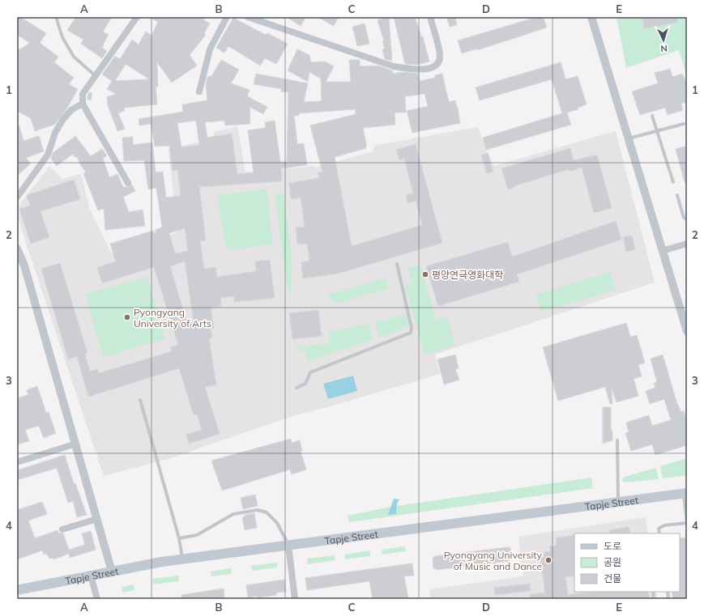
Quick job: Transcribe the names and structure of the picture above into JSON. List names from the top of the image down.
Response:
{
  "streets": {
    "main road": ["Tapje Street"]
  },
  "places": ["평양연극영화대학", "Pyongyang University of Arts", "Pyongyang University of Music and Dance"],
  "legend": ["도로", "공원", "건물"],
  "north": "bottom",
  "grid": {
    "columns": [
      "A",
      "B",
      "C",
      "D",
      "E"
    ],
    "rows": [
      "1",
      "2",
      "3",
      "4"
    ]
  }
}
